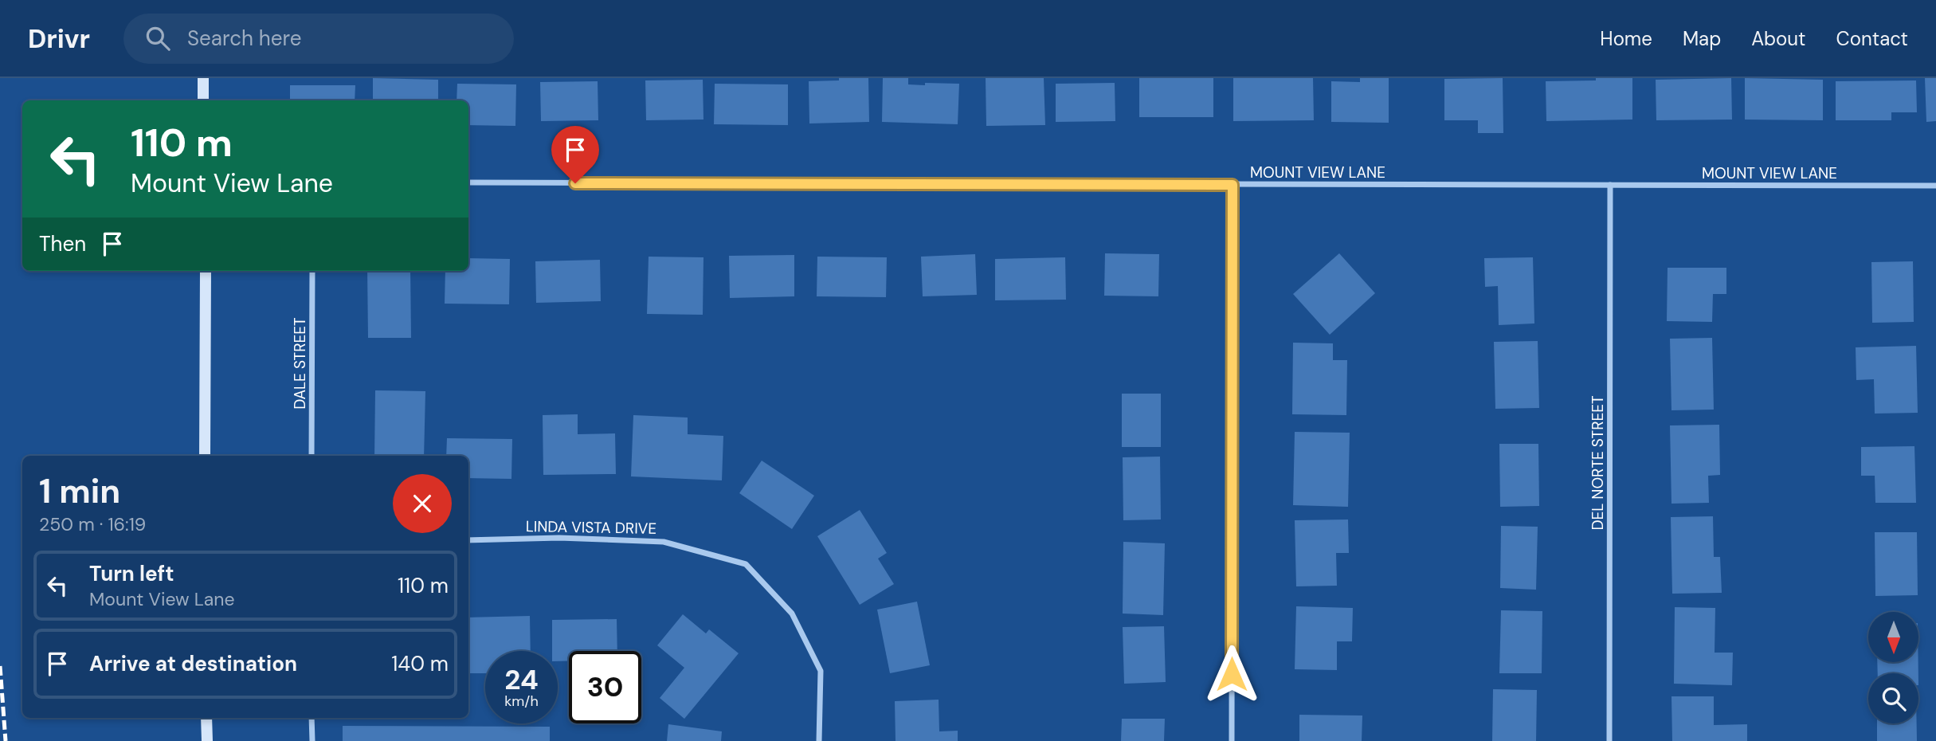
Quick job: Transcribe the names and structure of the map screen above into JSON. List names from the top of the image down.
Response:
{
  "streets": {
    "street": [
      "MOUNT VIEW LANE",
      "DALE STREET",
      "DEL NORTE STREET",
      "LINDA VISTA DRIVE"
    ]
  },
  "crossings": [
    ["MOUNT VIEW LANE", "DEL NORTE STREET"]
  ],
  "north": "bottom",
  "page": {
    "header": "Drivr",
    "search": "Search here",
    "nav": [
      "Home",
      "Map",
      "About",
      "Contact"
    ],
    "turn": ["110 m", "Mount View Lane"],
    "then": "Then",
    "heading": ["1 min", "250 m · 16:19"],
    "list": [
      {
        "name": "Turn left",
        "note": "Mount View Lane",
        "value": "110 m"
      },
      {
        "name": "Arrive at destination",
        "value": "140 m"
      }
    ],
    "speed": "24 km/h",
    "limit": "30"
  }
}
